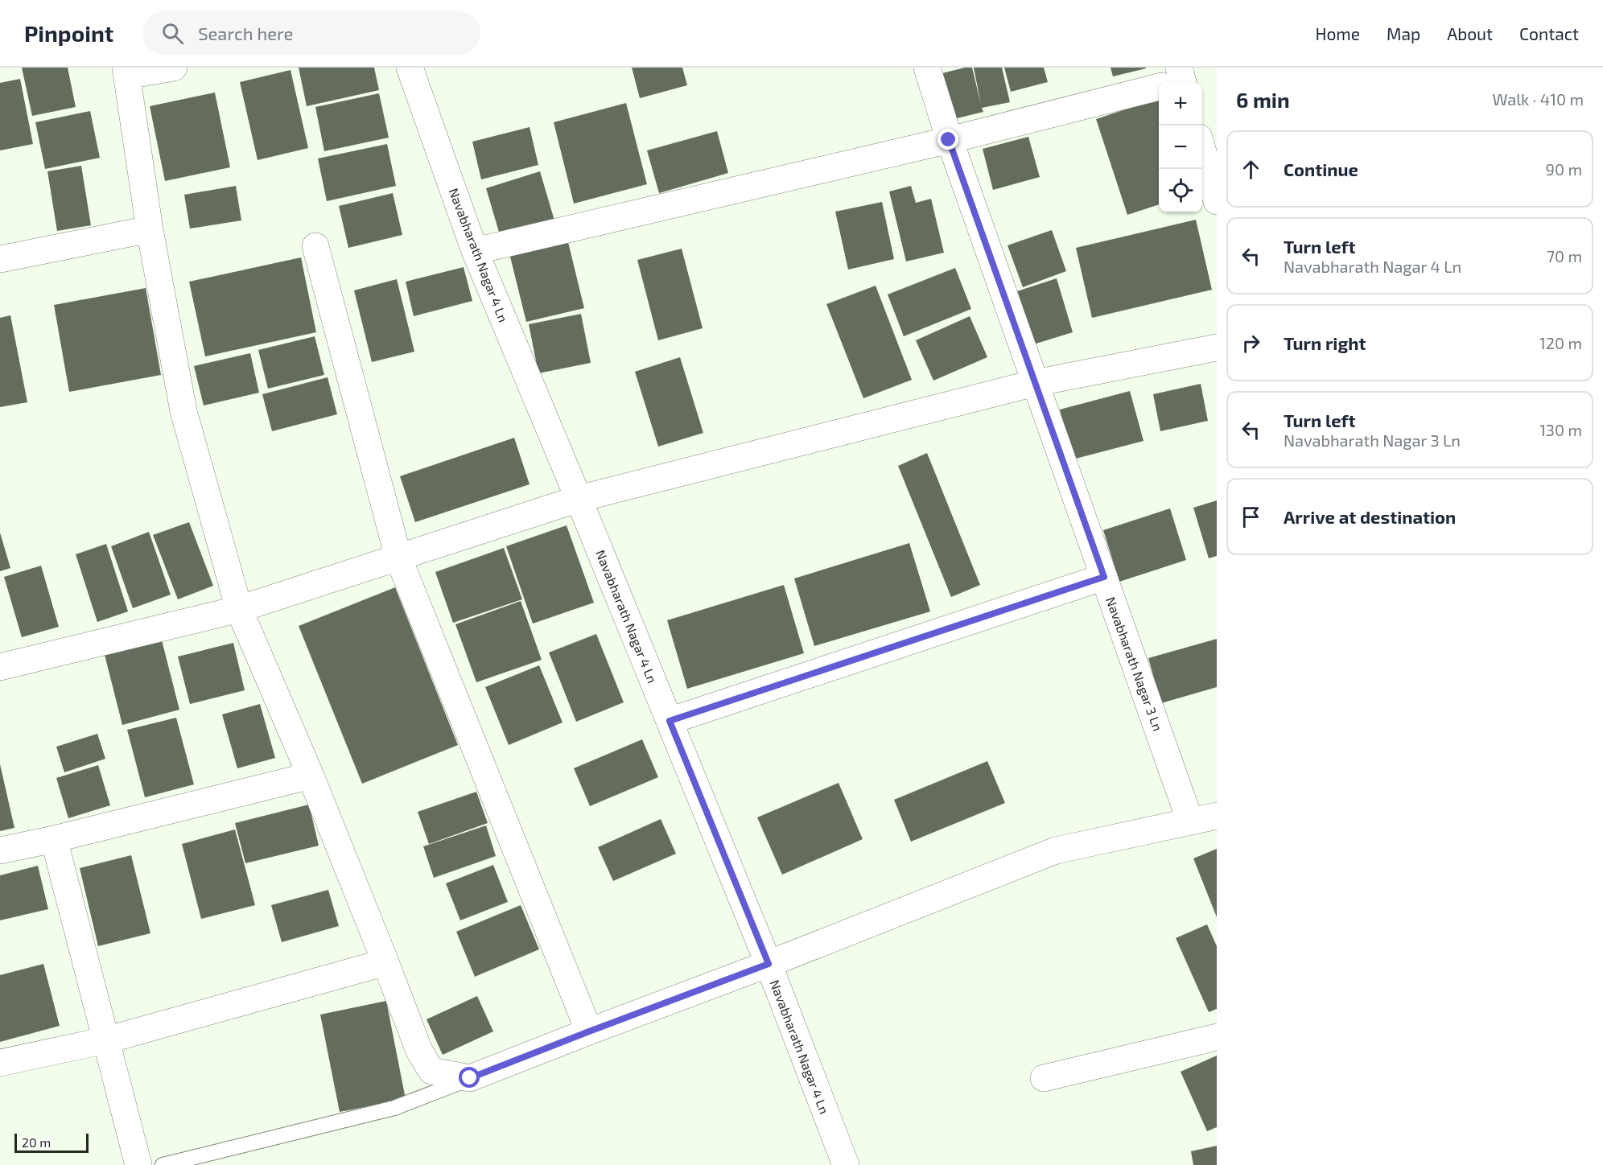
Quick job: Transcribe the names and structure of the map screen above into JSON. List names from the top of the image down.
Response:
{
  "streets": {
    "street": ["Navabharath Nagar 4 Ln", "Navabharath Nagar 3 Ln"]
  },
  "scale_bar": "20 m",
  "page": {
    "header": "Pinpoint",
    "search": "Search here",
    "nav": [
      "Home",
      "Map",
      "About",
      "Contact"
    ],
    "heading": ["6 min", "Walk · 410 m"],
    "map_buttons": ["+", "−"],
    "list": [
      ["Continue", "90 m"],
      ["Turn left", "Navabharath Nagar 4 Ln", "70 m"],
      ["Turn right", "120 m"],
      ["Turn left", "Navabharath Nagar 3 Ln", "130 m"],
      "Arrive at destination"
    ],
    "scale": "20 m"
  }
}
